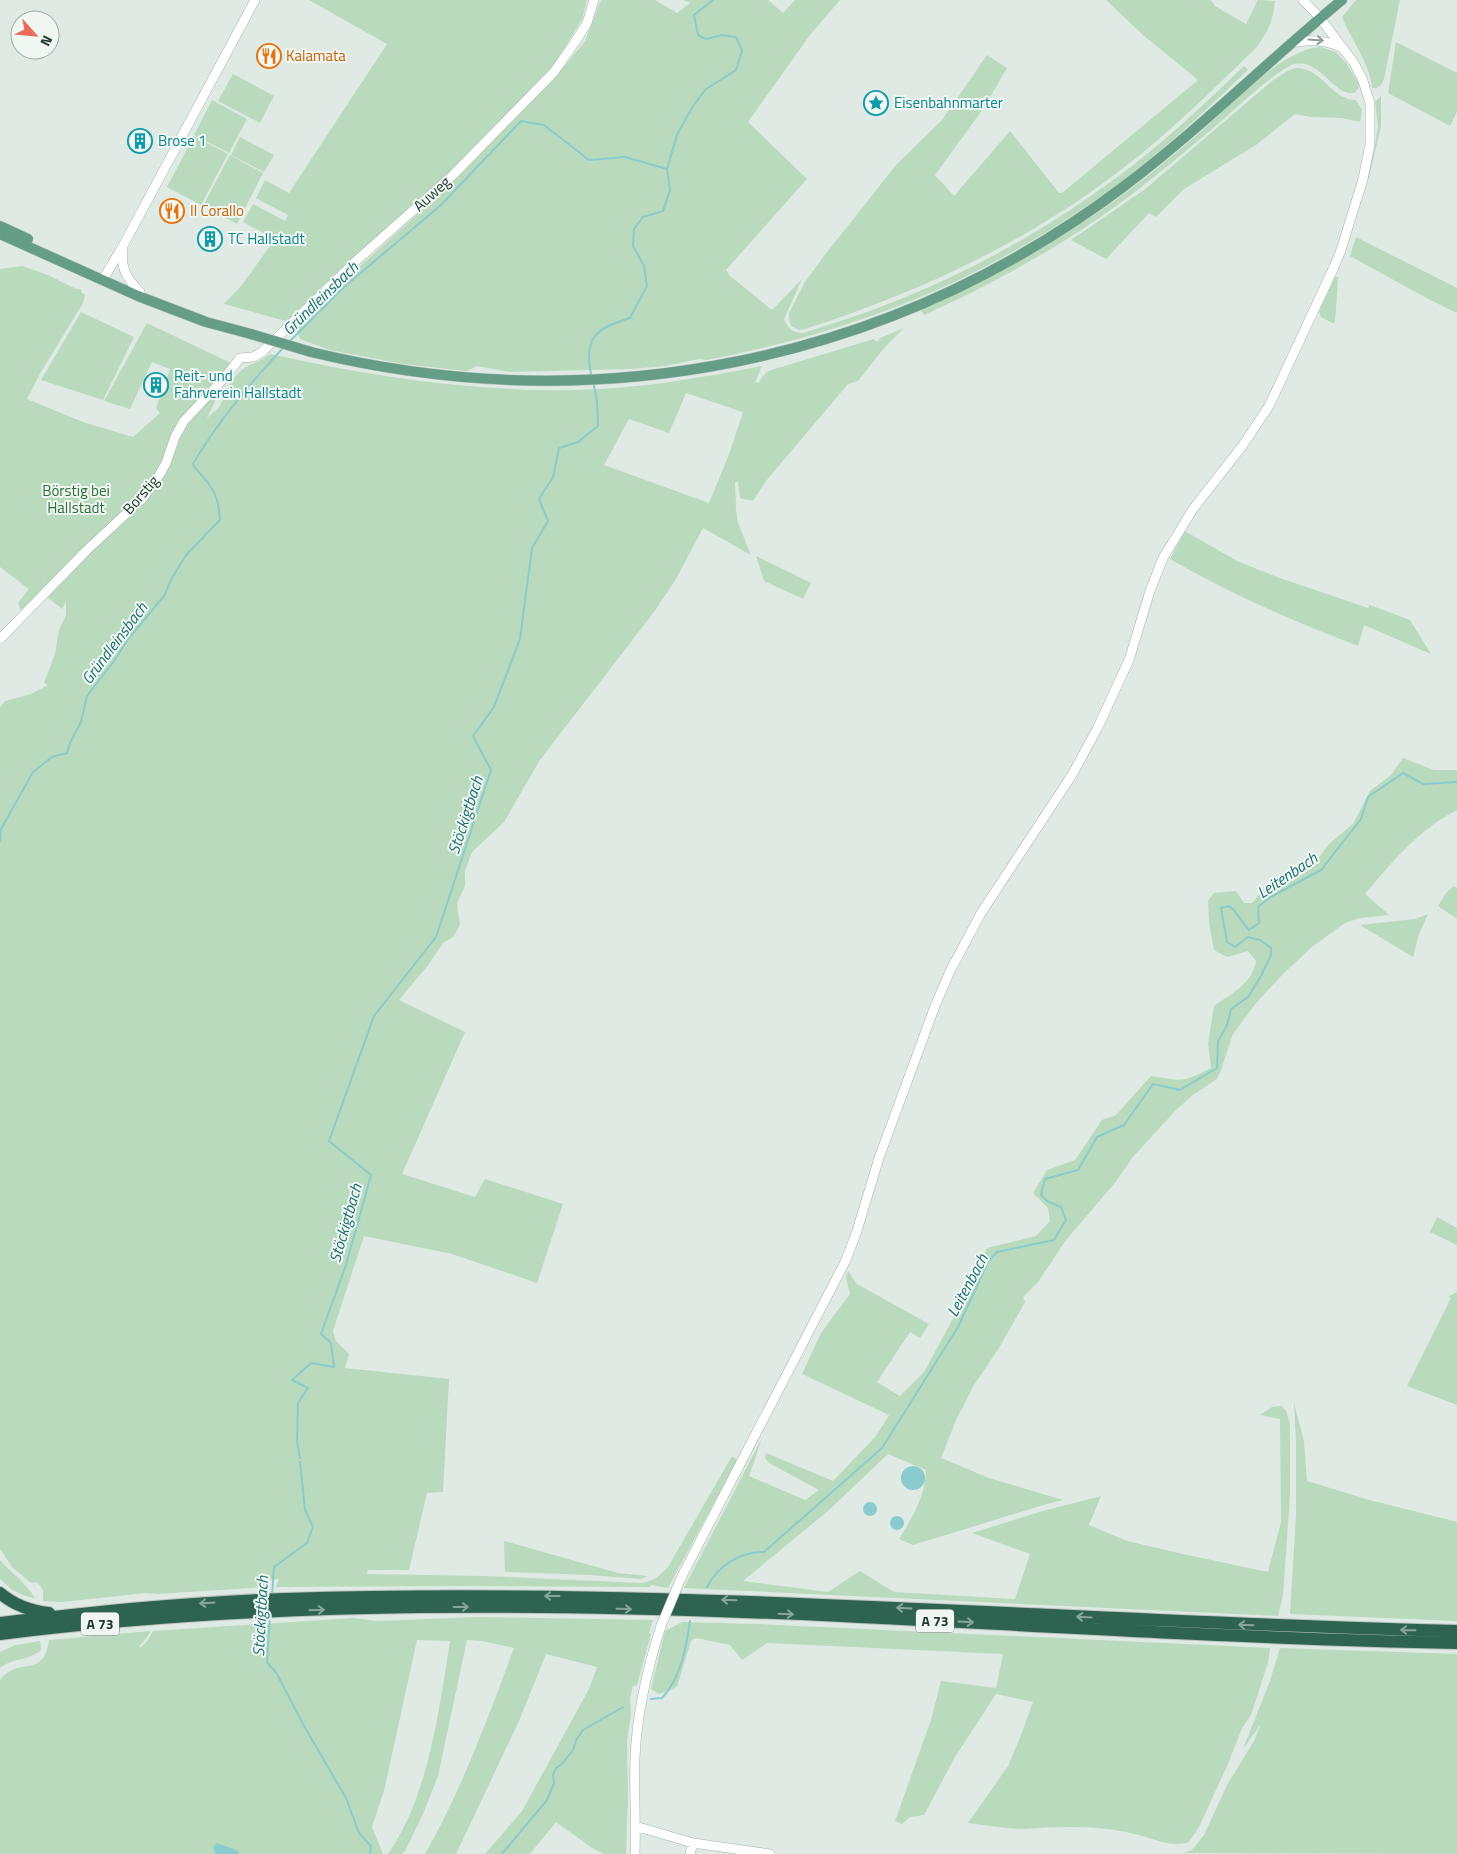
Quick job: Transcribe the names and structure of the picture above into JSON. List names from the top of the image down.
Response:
{
  "streets": {
    "highway": ["A 73"],
    "street": ["Auweg", "Borstig"]
  },
  "crossings": [
    ["Auweg", "Borstig"]
  ],
  "water": ["Gründleinsbach", "Stöckigtbach", "Leitenbach"],
  "parks": ["Börstig bei Hallstadt"],
  "places": {
    "restaurant": ["Kalamata", "Il Corallo"],
    "place": ["Eisenbahnmarter"],
    "building": ["Brose 1", "TC Hallstadt", "Reit- und Fahrverein Hallstadt"]
  },
  "north": "bottom right"
}
